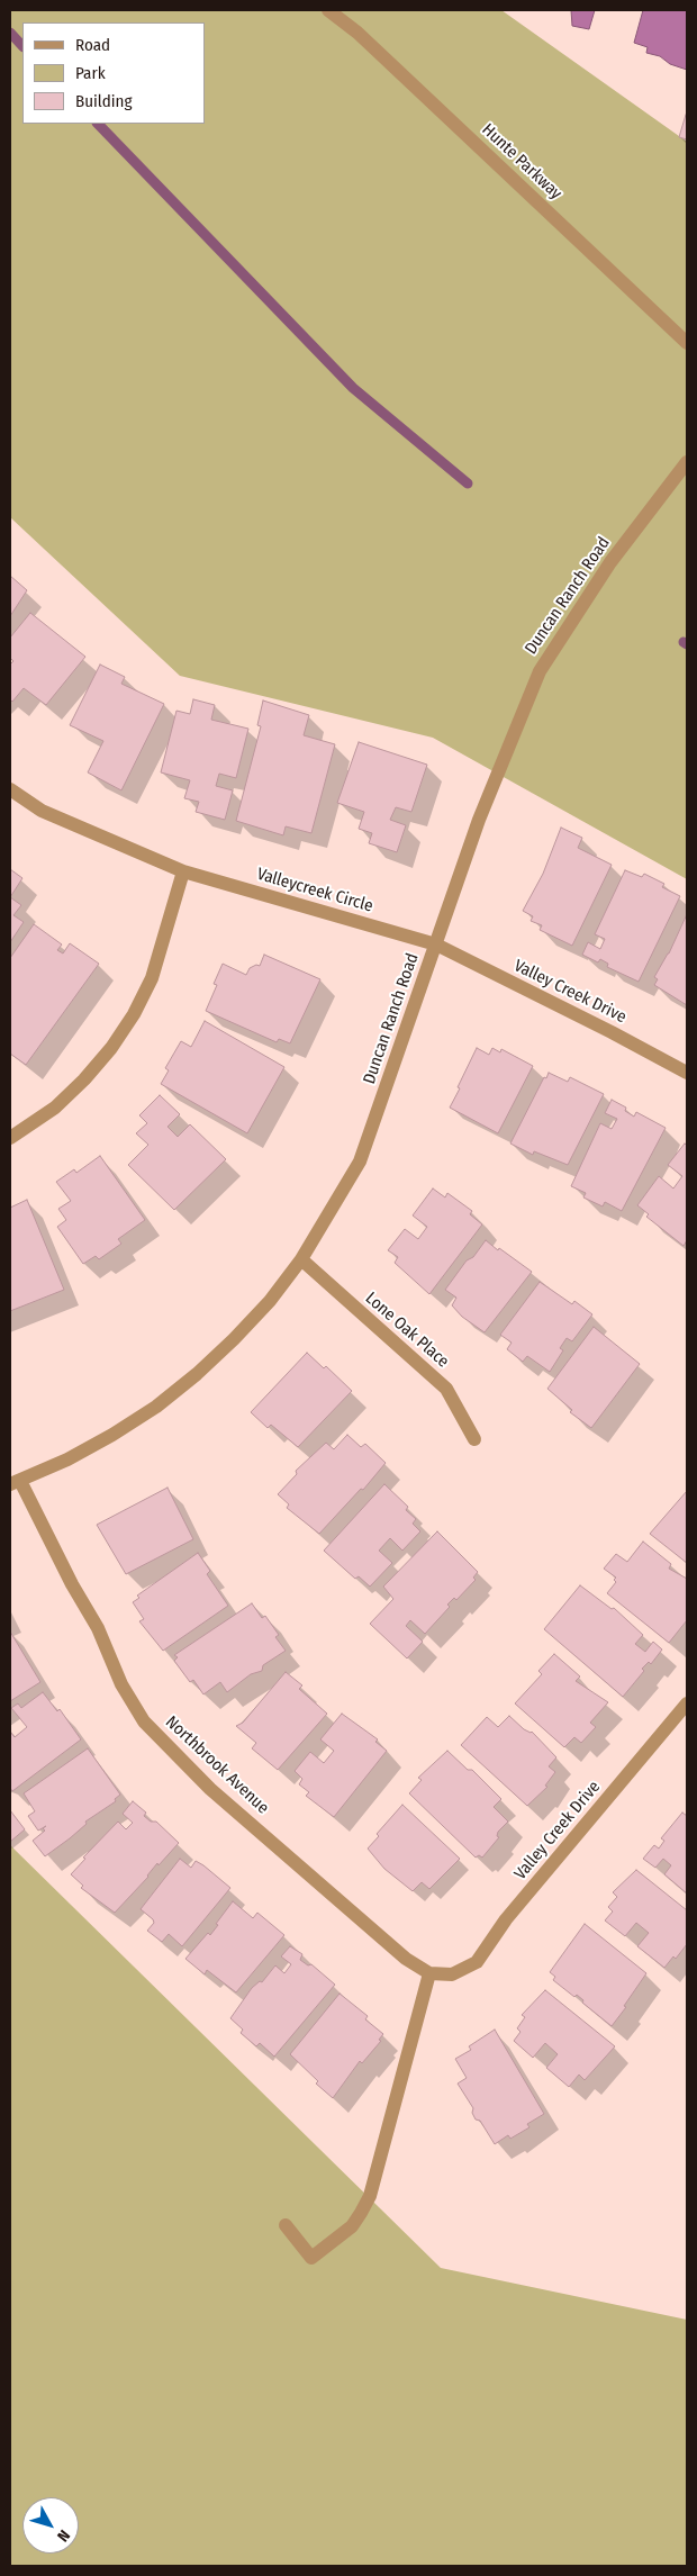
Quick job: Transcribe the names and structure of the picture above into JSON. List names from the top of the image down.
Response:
{
  "streets": {
    "street": [
      "Hunte Parkway",
      "Duncan Ranch Road",
      "Valleycreek Circle",
      "Valley Creek Drive",
      "Lone Oak Place",
      "Northbrook Avenue"
    ]
  },
  "crossings": [
    ["Duncan Ranch Road", "Valleycreek Circle"],
    ["Duncan Ranch Road", "Valley Creek Drive"],
    ["Duncan Ranch Road", "Lone Oak Place"],
    ["Duncan Ranch Road", "Northbrook Avenue"],
    ["Valleycreek Circle", "Valley Creek Drive"],
    ["Valley Creek Drive", "Northbrook Avenue"]
  ],
  "legend": ["Road", "Park", "Building"],
  "north": "bottom right"
}
